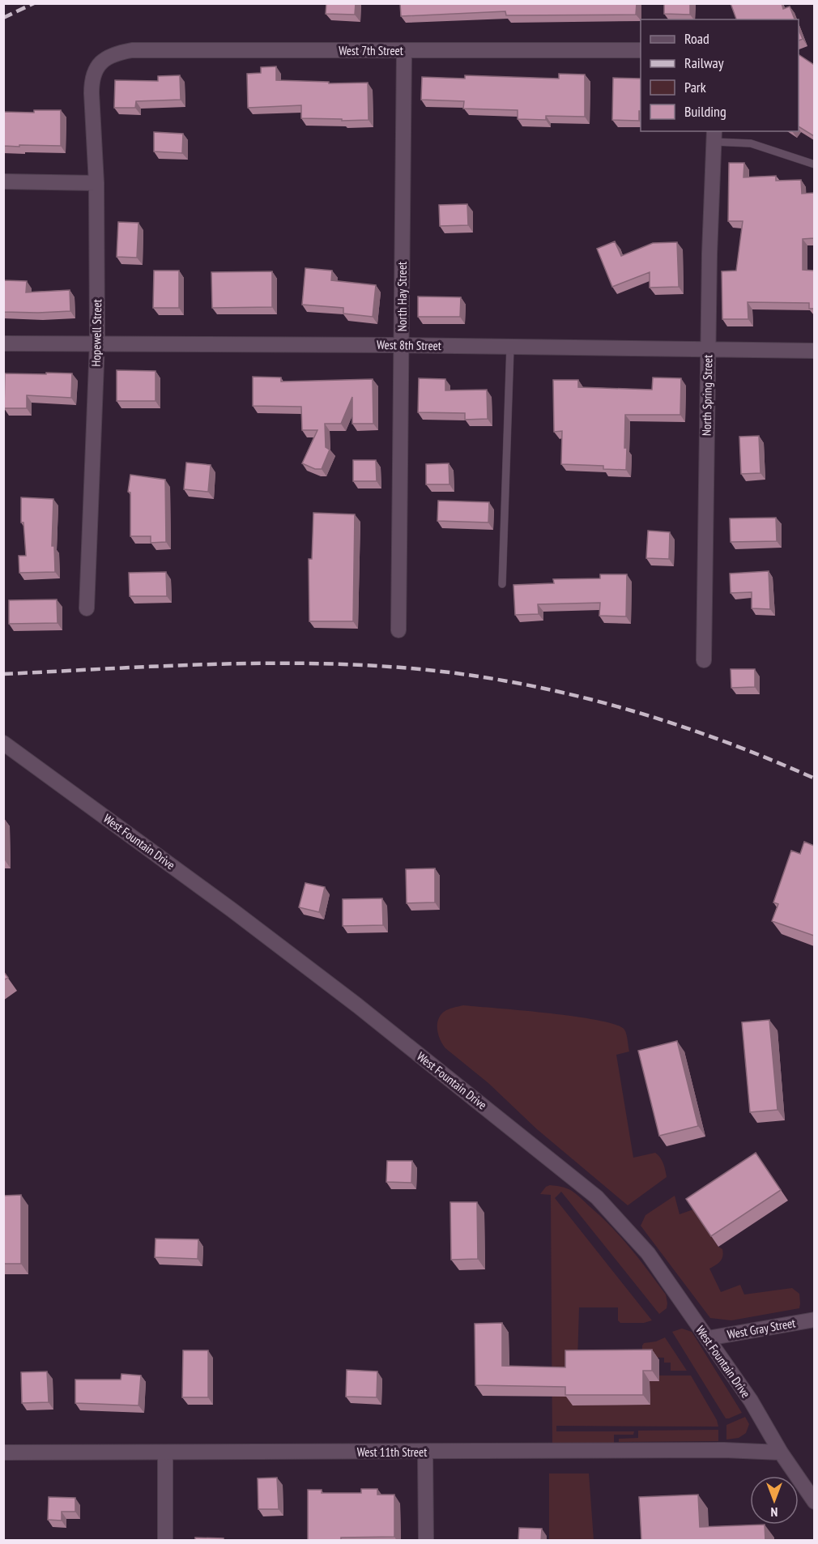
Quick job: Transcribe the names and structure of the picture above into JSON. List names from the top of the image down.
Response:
{
  "streets": {
    "street": [
      "West 7th Street",
      "North Hay Street",
      "Hopewell Street",
      "West 8th Street",
      "North Spring Street",
      "West Fountain Drive",
      "West Gray Street",
      "West 11th Street"
    ]
  },
  "crossings": [
    ["West 7th Street", "North Hay Street"],
    ["West 7th Street", "Hopewell Street"],
    ["North Hay Street", "West 8th Street"],
    ["Hopewell Street", "West 8th Street"],
    ["West 8th Street", "North Spring Street"],
    ["West Fountain Drive", "West Gray Street"],
    ["West Fountain Drive", "West 11th Street"]
  ],
  "legend": [
    "Road",
    "Railway",
    "Park",
    "Building"
  ],
  "north": "bottom"
}
